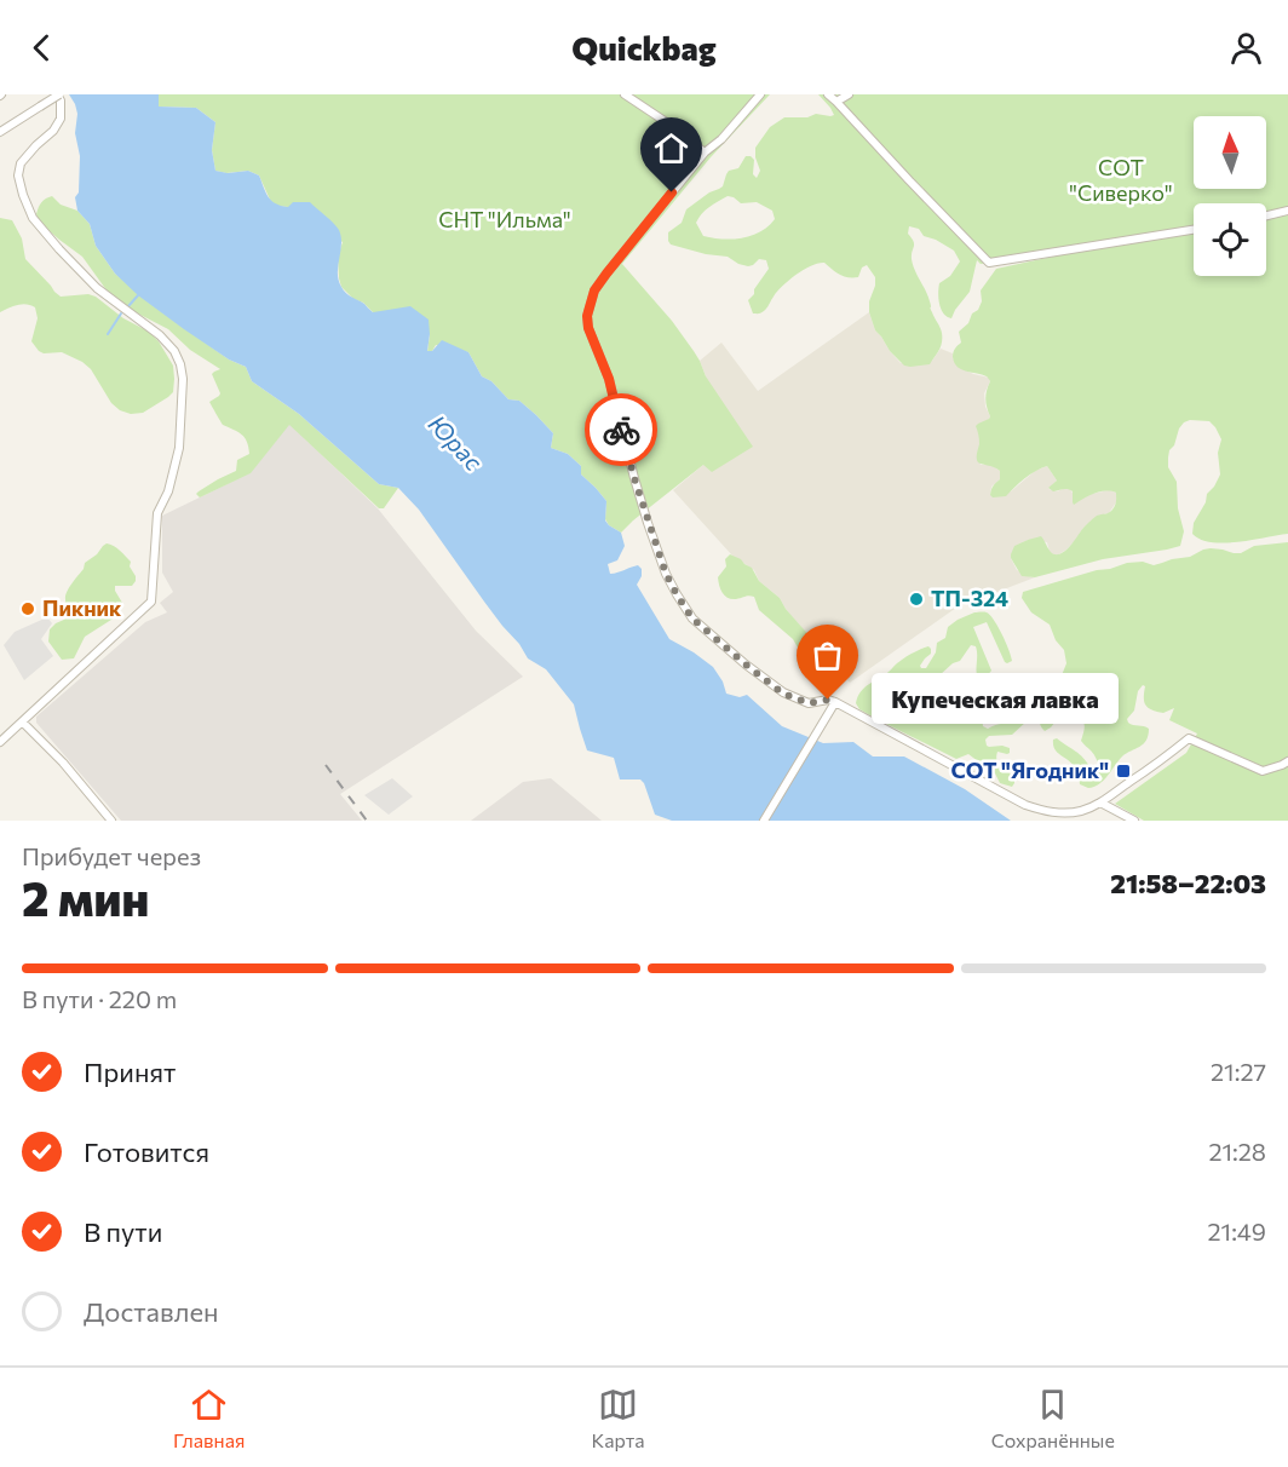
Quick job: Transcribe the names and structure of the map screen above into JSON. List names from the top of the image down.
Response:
{
  "water": ["Юрас"],
  "parks": ["СОТ \"Сиверко\"", "СНТ \"Ильма\""],
  "places": {
    "other": ["ТП-324", "Пикник", "Купеческая лавка"],
    "transit": ["СОТ \"Ягодник\""]
  },
  "north": "top",
  "page": {
    "header": "Quickbag",
    "bubble": "Купеческая лавка",
    "heading": ["2 мин", "Прибудет через", "21:58–22:03"],
    "bar": "В пути · 220 m",
    "list": [
      ["Принят", "21:27"],
      ["Готовится", "21:28"],
      ["В пути", "21:49"],
      "Доставлен"
    ],
    "tabs": ["Главная", "Карта", "Сохранённые"]
  }
}
